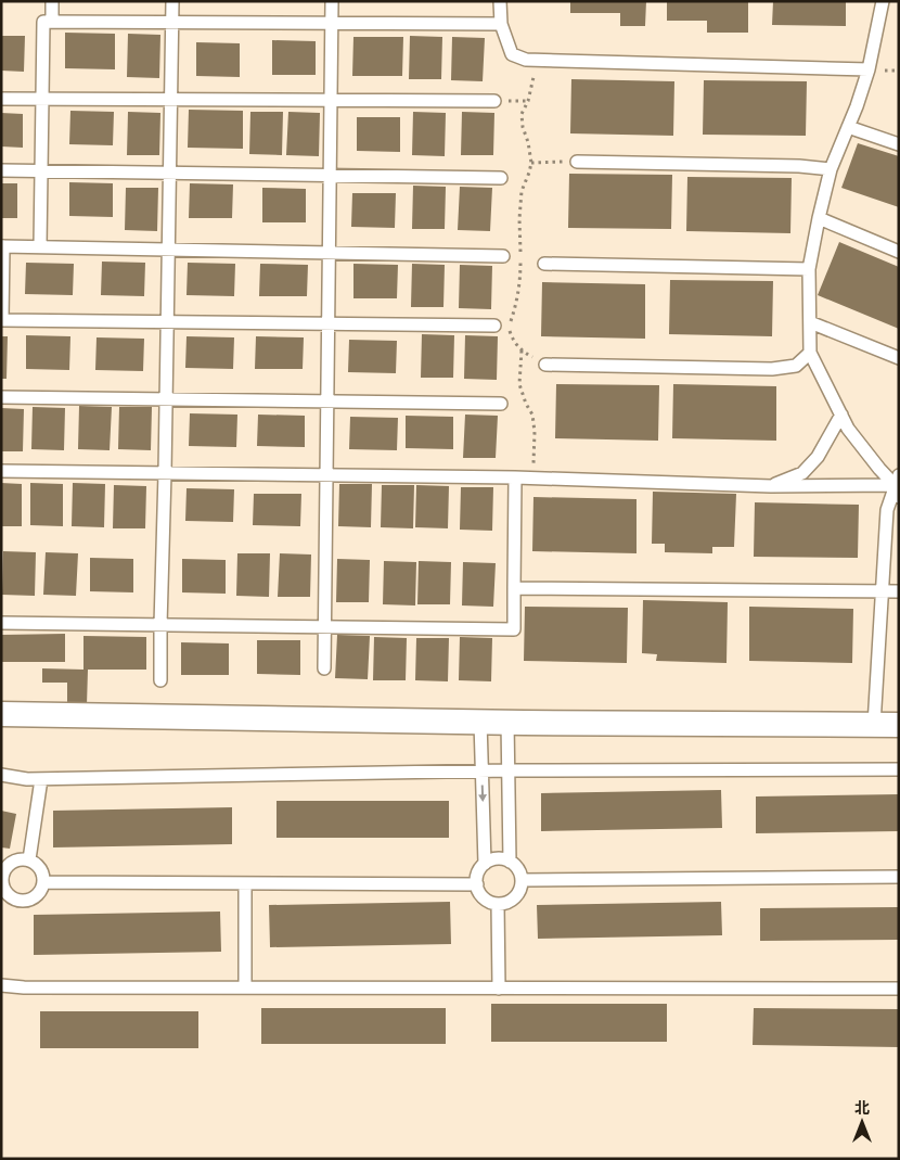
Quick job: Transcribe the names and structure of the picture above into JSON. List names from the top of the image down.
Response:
{
  "north": "top"
}
